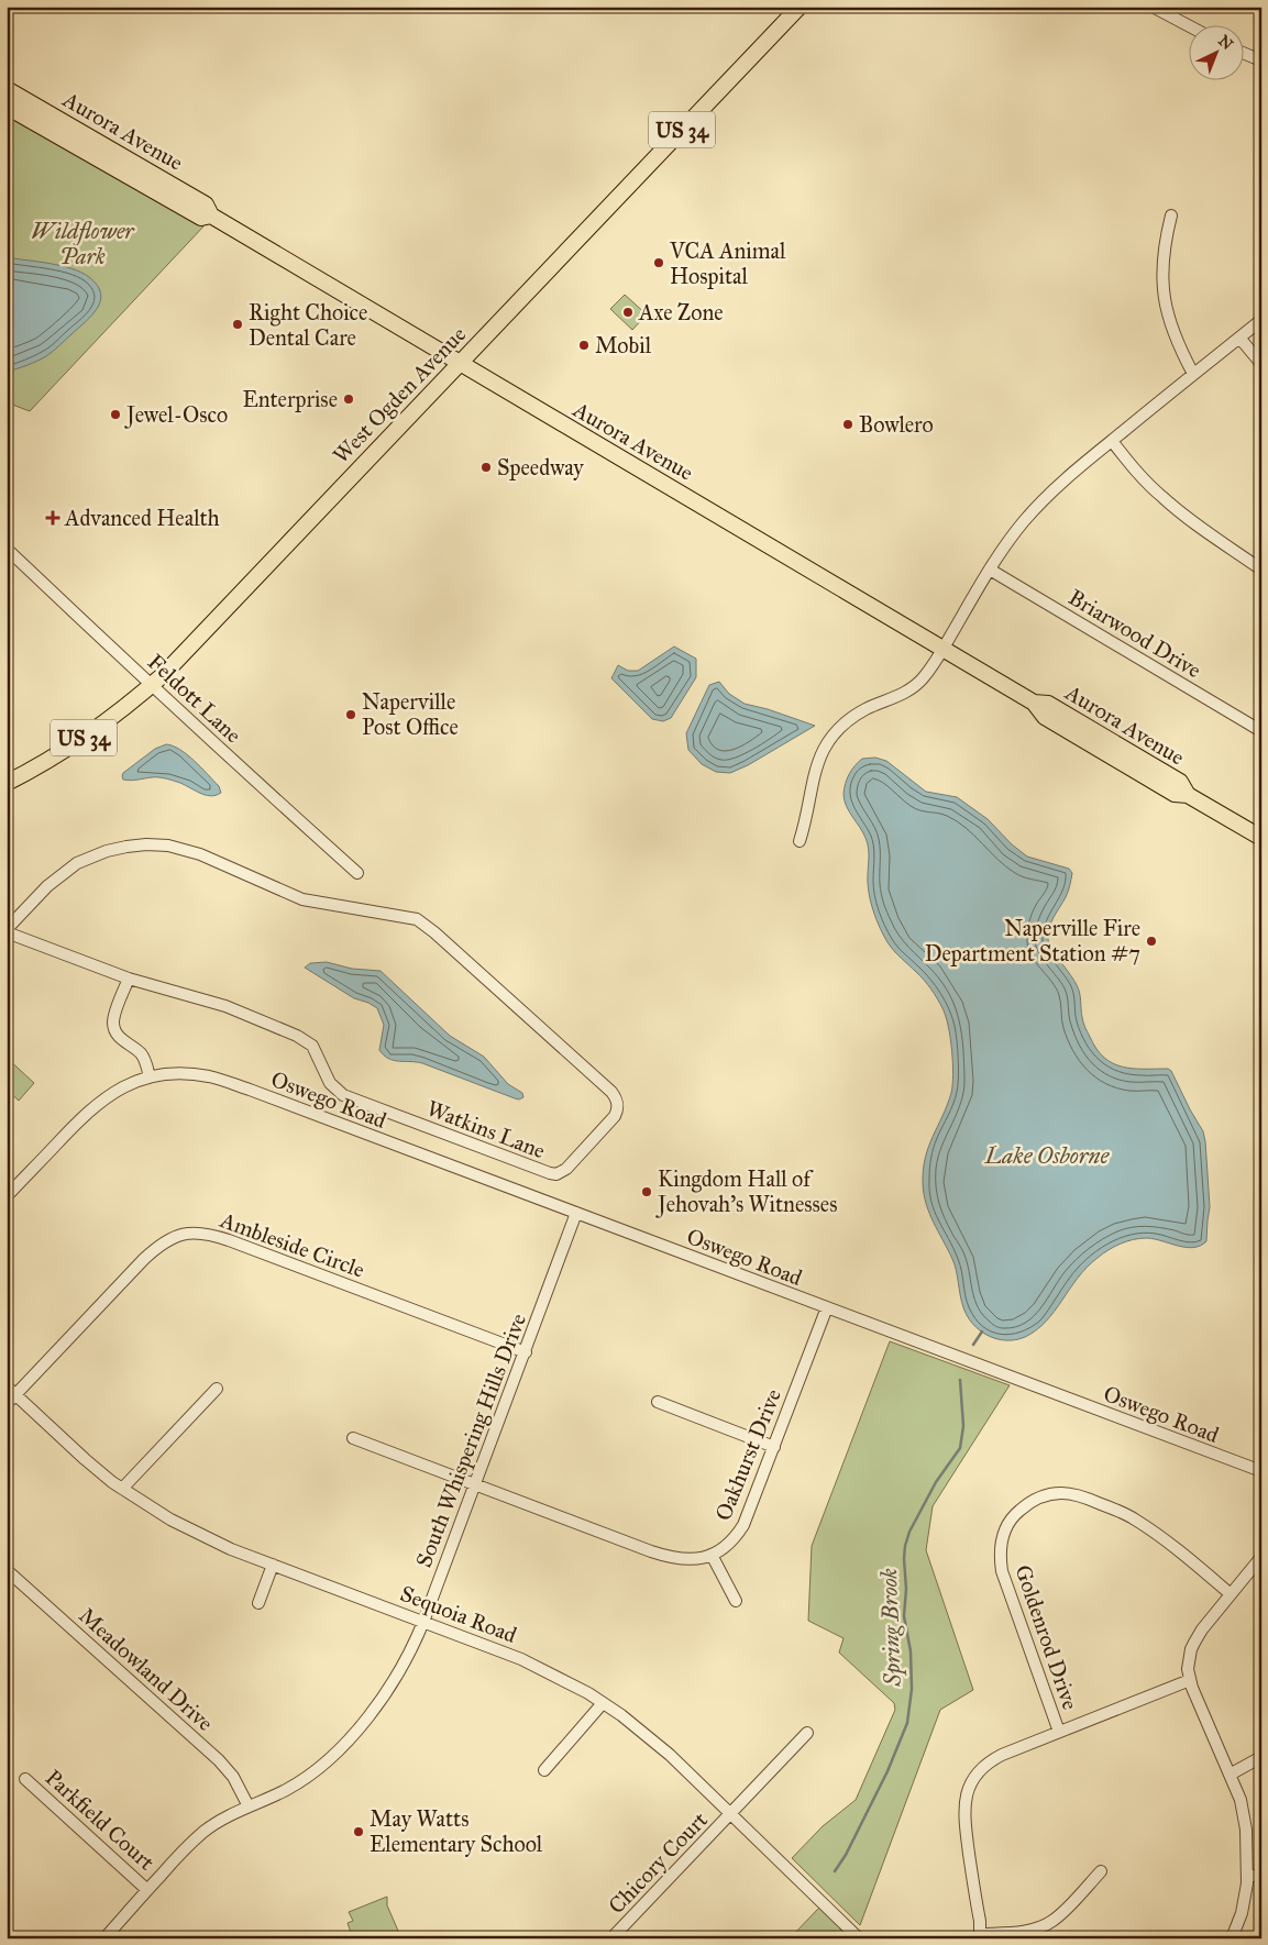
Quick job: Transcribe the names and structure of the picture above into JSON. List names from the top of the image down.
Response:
{
  "streets": {
    "main road": ["US 34", "Aurora Avenue", "West Ogden Avenue"],
    "street": [
      "Briarwood Drive",
      "Feldott Lane",
      "Oswego Road",
      "Watkins Lane",
      "Ambleside Circle",
      "South Whispering Hills Drive",
      "Oakhurst Drive",
      "Sequoia Road",
      "Goldenrod Drive",
      "Meadowland Drive",
      "Parkfield Court",
      "Chicory Court"
    ]
  },
  "crossings": [
    ["Aurora Avenue", "West Ogden Avenue"],
    ["West Ogden Avenue", "Feldott Lane"],
    ["Oswego Road", "South Whispering Hills Drive"],
    ["Oswego Road", "Oakhurst Drive"],
    ["Ambleside Circle", "South Whispering Hills Drive"],
    ["Ambleside Circle", "Sequoia Road"],
    ["South Whispering Hills Drive", "Oakhurst Drive"],
    ["South Whispering Hills Drive", "Sequoia Road"],
    ["South Whispering Hills Drive", "Meadowland Drive"],
    ["South Whispering Hills Drive", "Parkfield Court"],
    ["Sequoia Road", "Chicory Court"]
  ],
  "water": ["Lake Osborne", "Spring Brook"],
  "parks": ["Wildflower Park"],
  "places": {
    "other": [
      "VCA Animal Hospital",
      "Axe Zone",
      "Right Choice Dental Care",
      "Mobil",
      "Enterprise",
      "Jewel-Osco",
      "Bowlero",
      "Speedway",
      "Naperville Post Office",
      "Naperville Fire Department Station #7",
      "Kingdom Hall of Jehovah's Witnesses",
      "May Watts Elementary School"
    ],
    "health": ["Advanced Health"]
  },
  "north": "top right"
}
